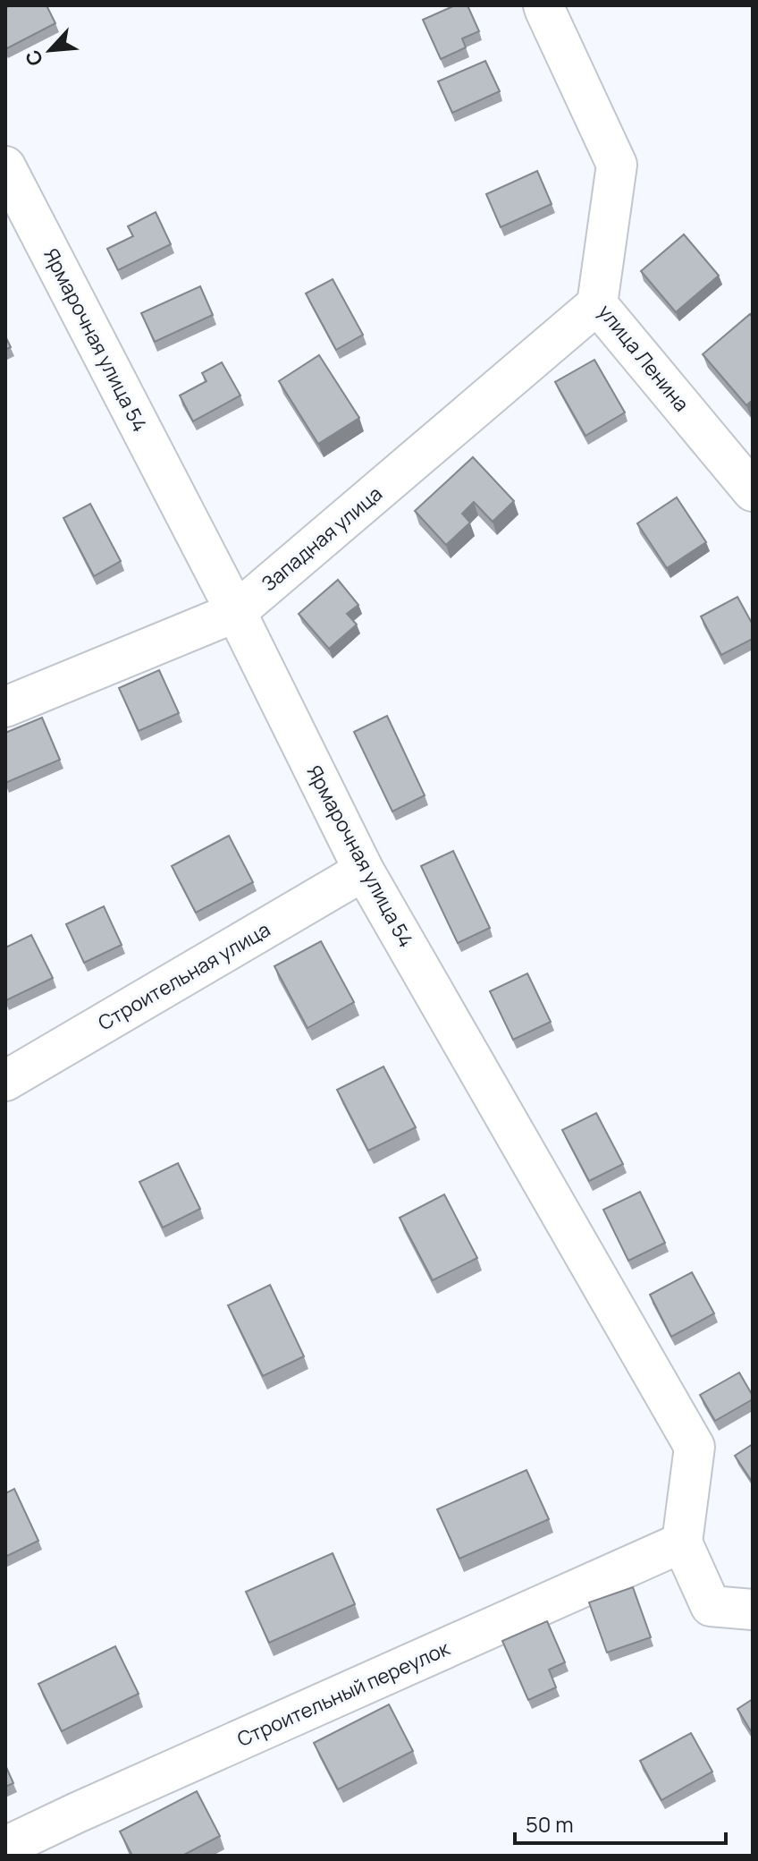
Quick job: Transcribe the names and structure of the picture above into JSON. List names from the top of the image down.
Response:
{
  "streets": {
    "street": [
      "Ярмарочная улица 54",
      "улица Ленина",
      "Западная улица",
      "Строительная улица",
      "Строительный переулок"
    ]
  },
  "crossings": [
    ["Ярмарочная улица 54", "Западная улица"],
    ["Ярмарочная улица 54", "Строительная улица"],
    ["Ярмарочная улица 54", "Строительный переулок"],
    ["улица Ленина", "Западная улица"]
  ],
  "scale_bar": "50 m",
  "north": "bottom left"
}
